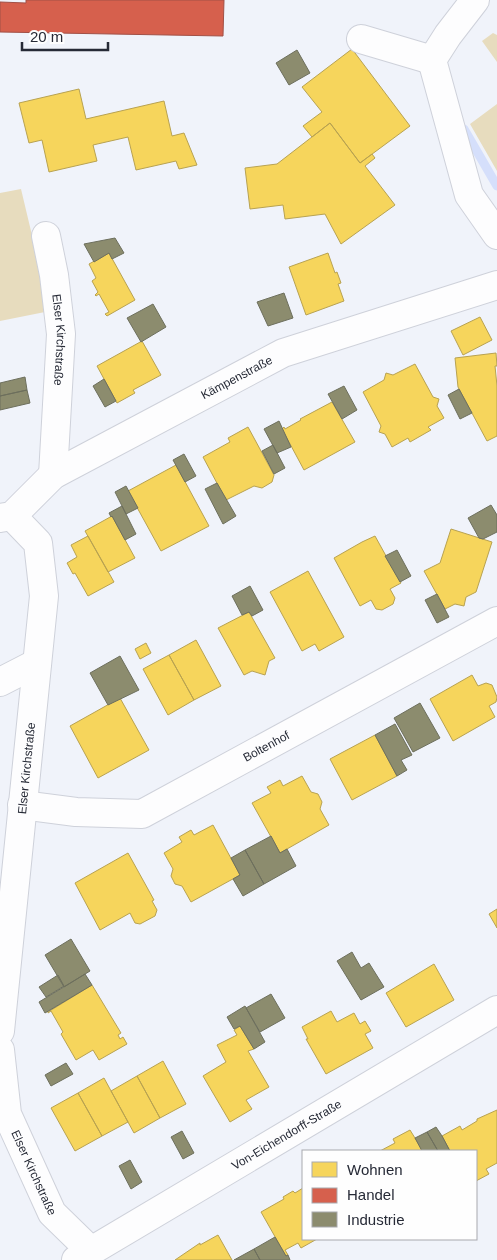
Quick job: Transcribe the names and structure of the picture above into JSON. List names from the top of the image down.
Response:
{
  "streets": {
    "street": [
      "Elser Kirchstraße",
      "Kämpenstraße",
      "Boltenhof",
      "Von-Eichendorff-Straße"
    ]
  },
  "crossings": [
    ["Elser Kirchstraße", "Kämpenstraße"],
    ["Elser Kirchstraße", "Boltenhof"],
    ["Elser Kirchstraße", "Von-Eichendorff-Straße"]
  ],
  "legend": ["Wohnen", "Handel", "Industrie"],
  "scale_bar": "20 m"
}
